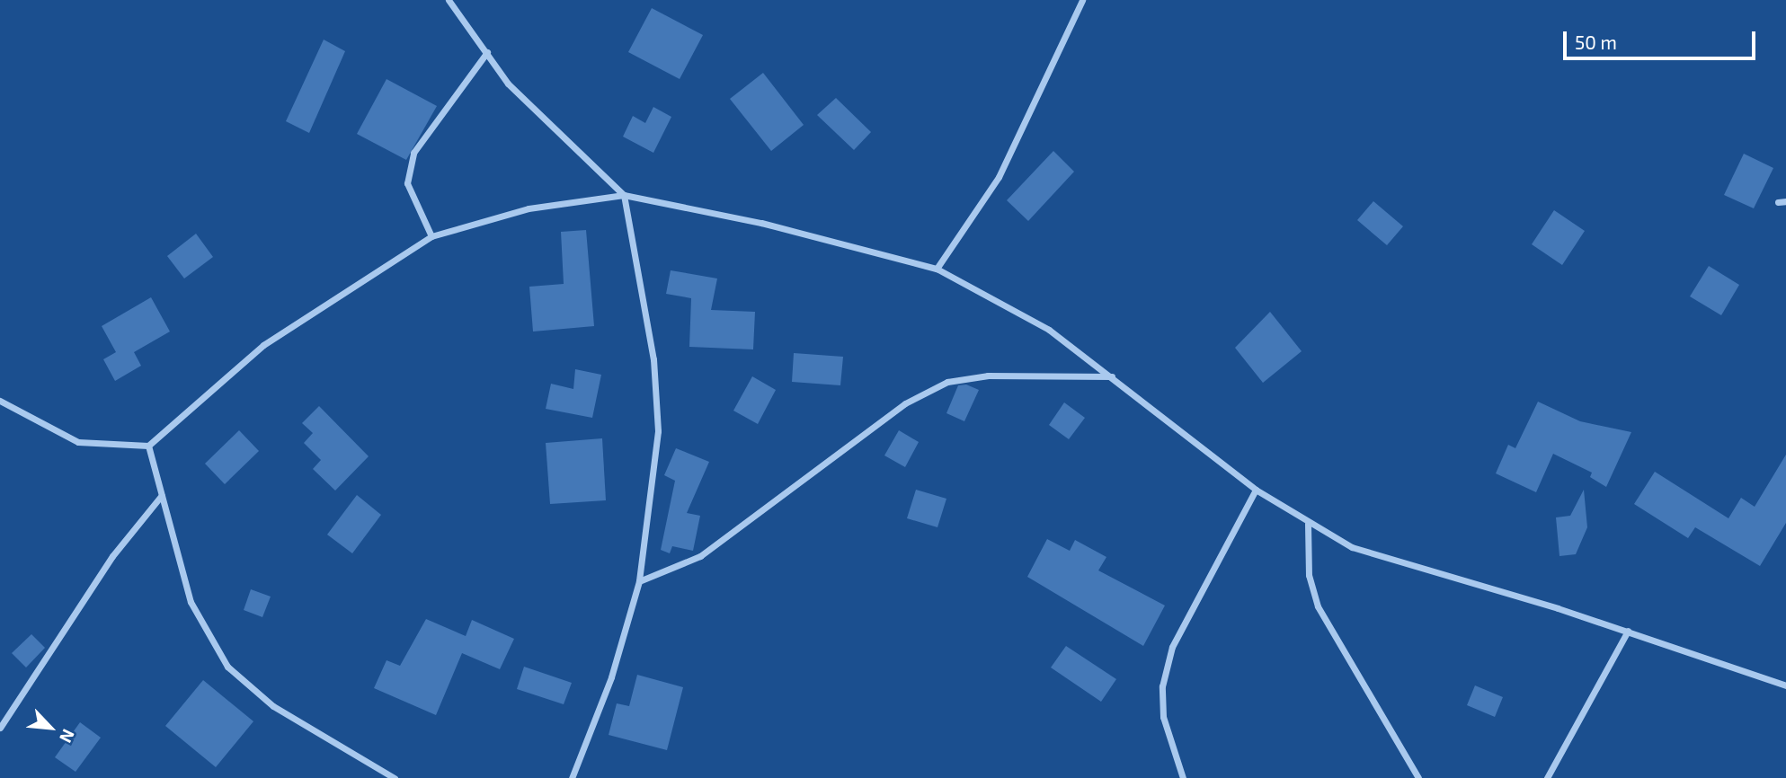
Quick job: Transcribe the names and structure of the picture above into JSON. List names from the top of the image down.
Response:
{
  "scale_bar": "50 m",
  "north": "bottom right"
}
